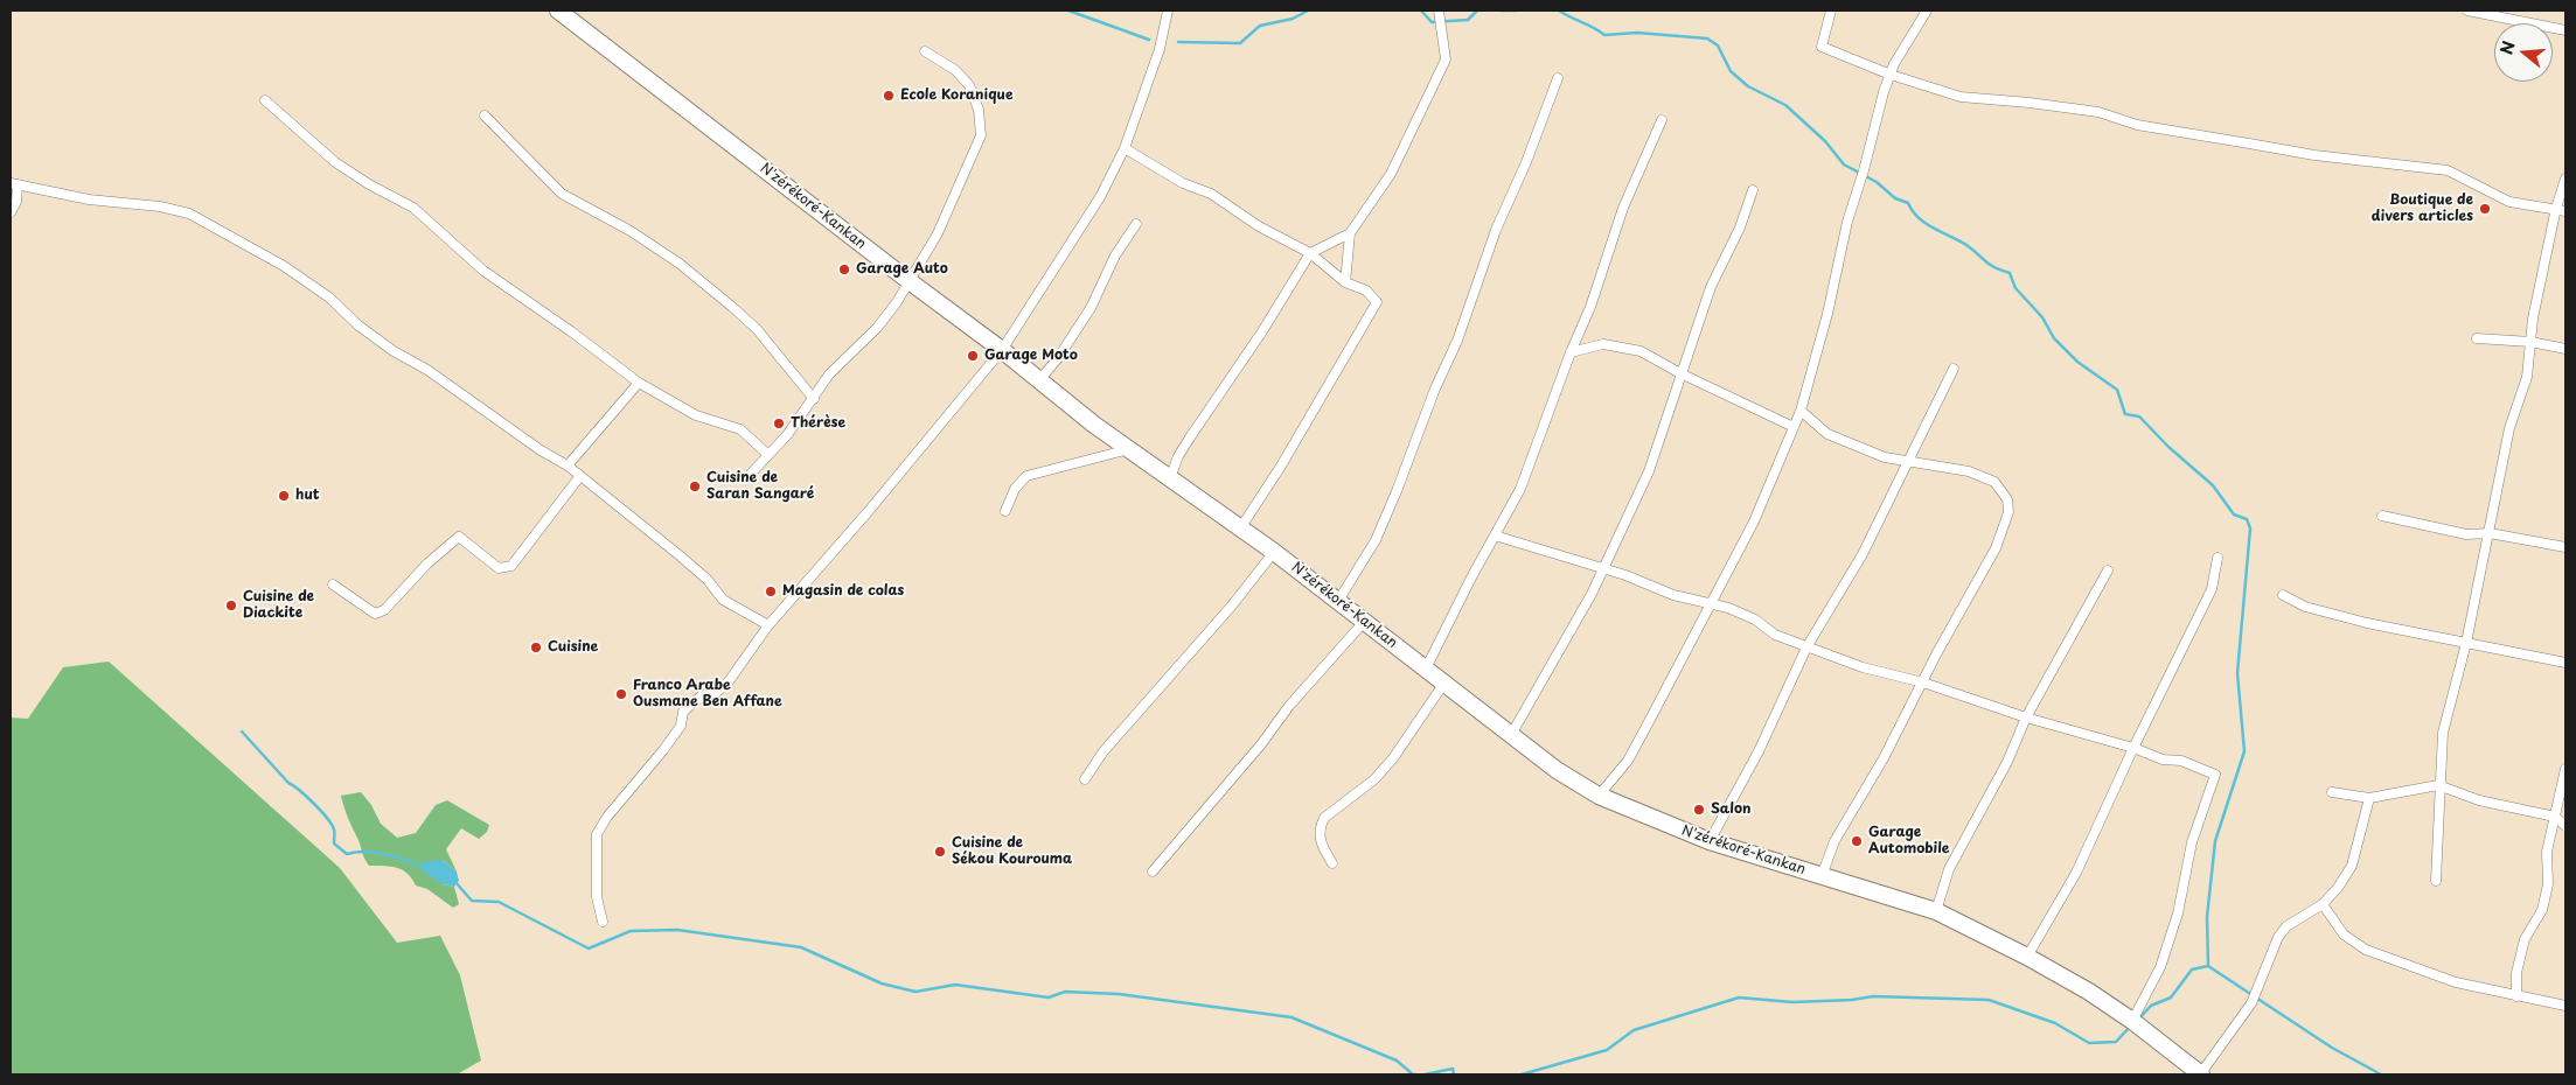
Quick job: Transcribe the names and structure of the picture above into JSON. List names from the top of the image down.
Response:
{
  "streets": {
    "highway": ["N'zérékoré-Kankan"]
  },
  "places": [
    "Ecole Koranique",
    "Boutique de divers articles",
    "Garage Auto",
    "Garage Moto",
    "Thérèse",
    "Cuisine de Saran Sangaré",
    "hut",
    "Magasin de colas",
    "Cuisine de Diackite",
    "Cuisine",
    "Franco Arabe Ousmane Ben Affane",
    "Salon",
    "Garage Automobile",
    "Cuisine de Sékou Kourouma"
  ],
  "north": "left"
}
